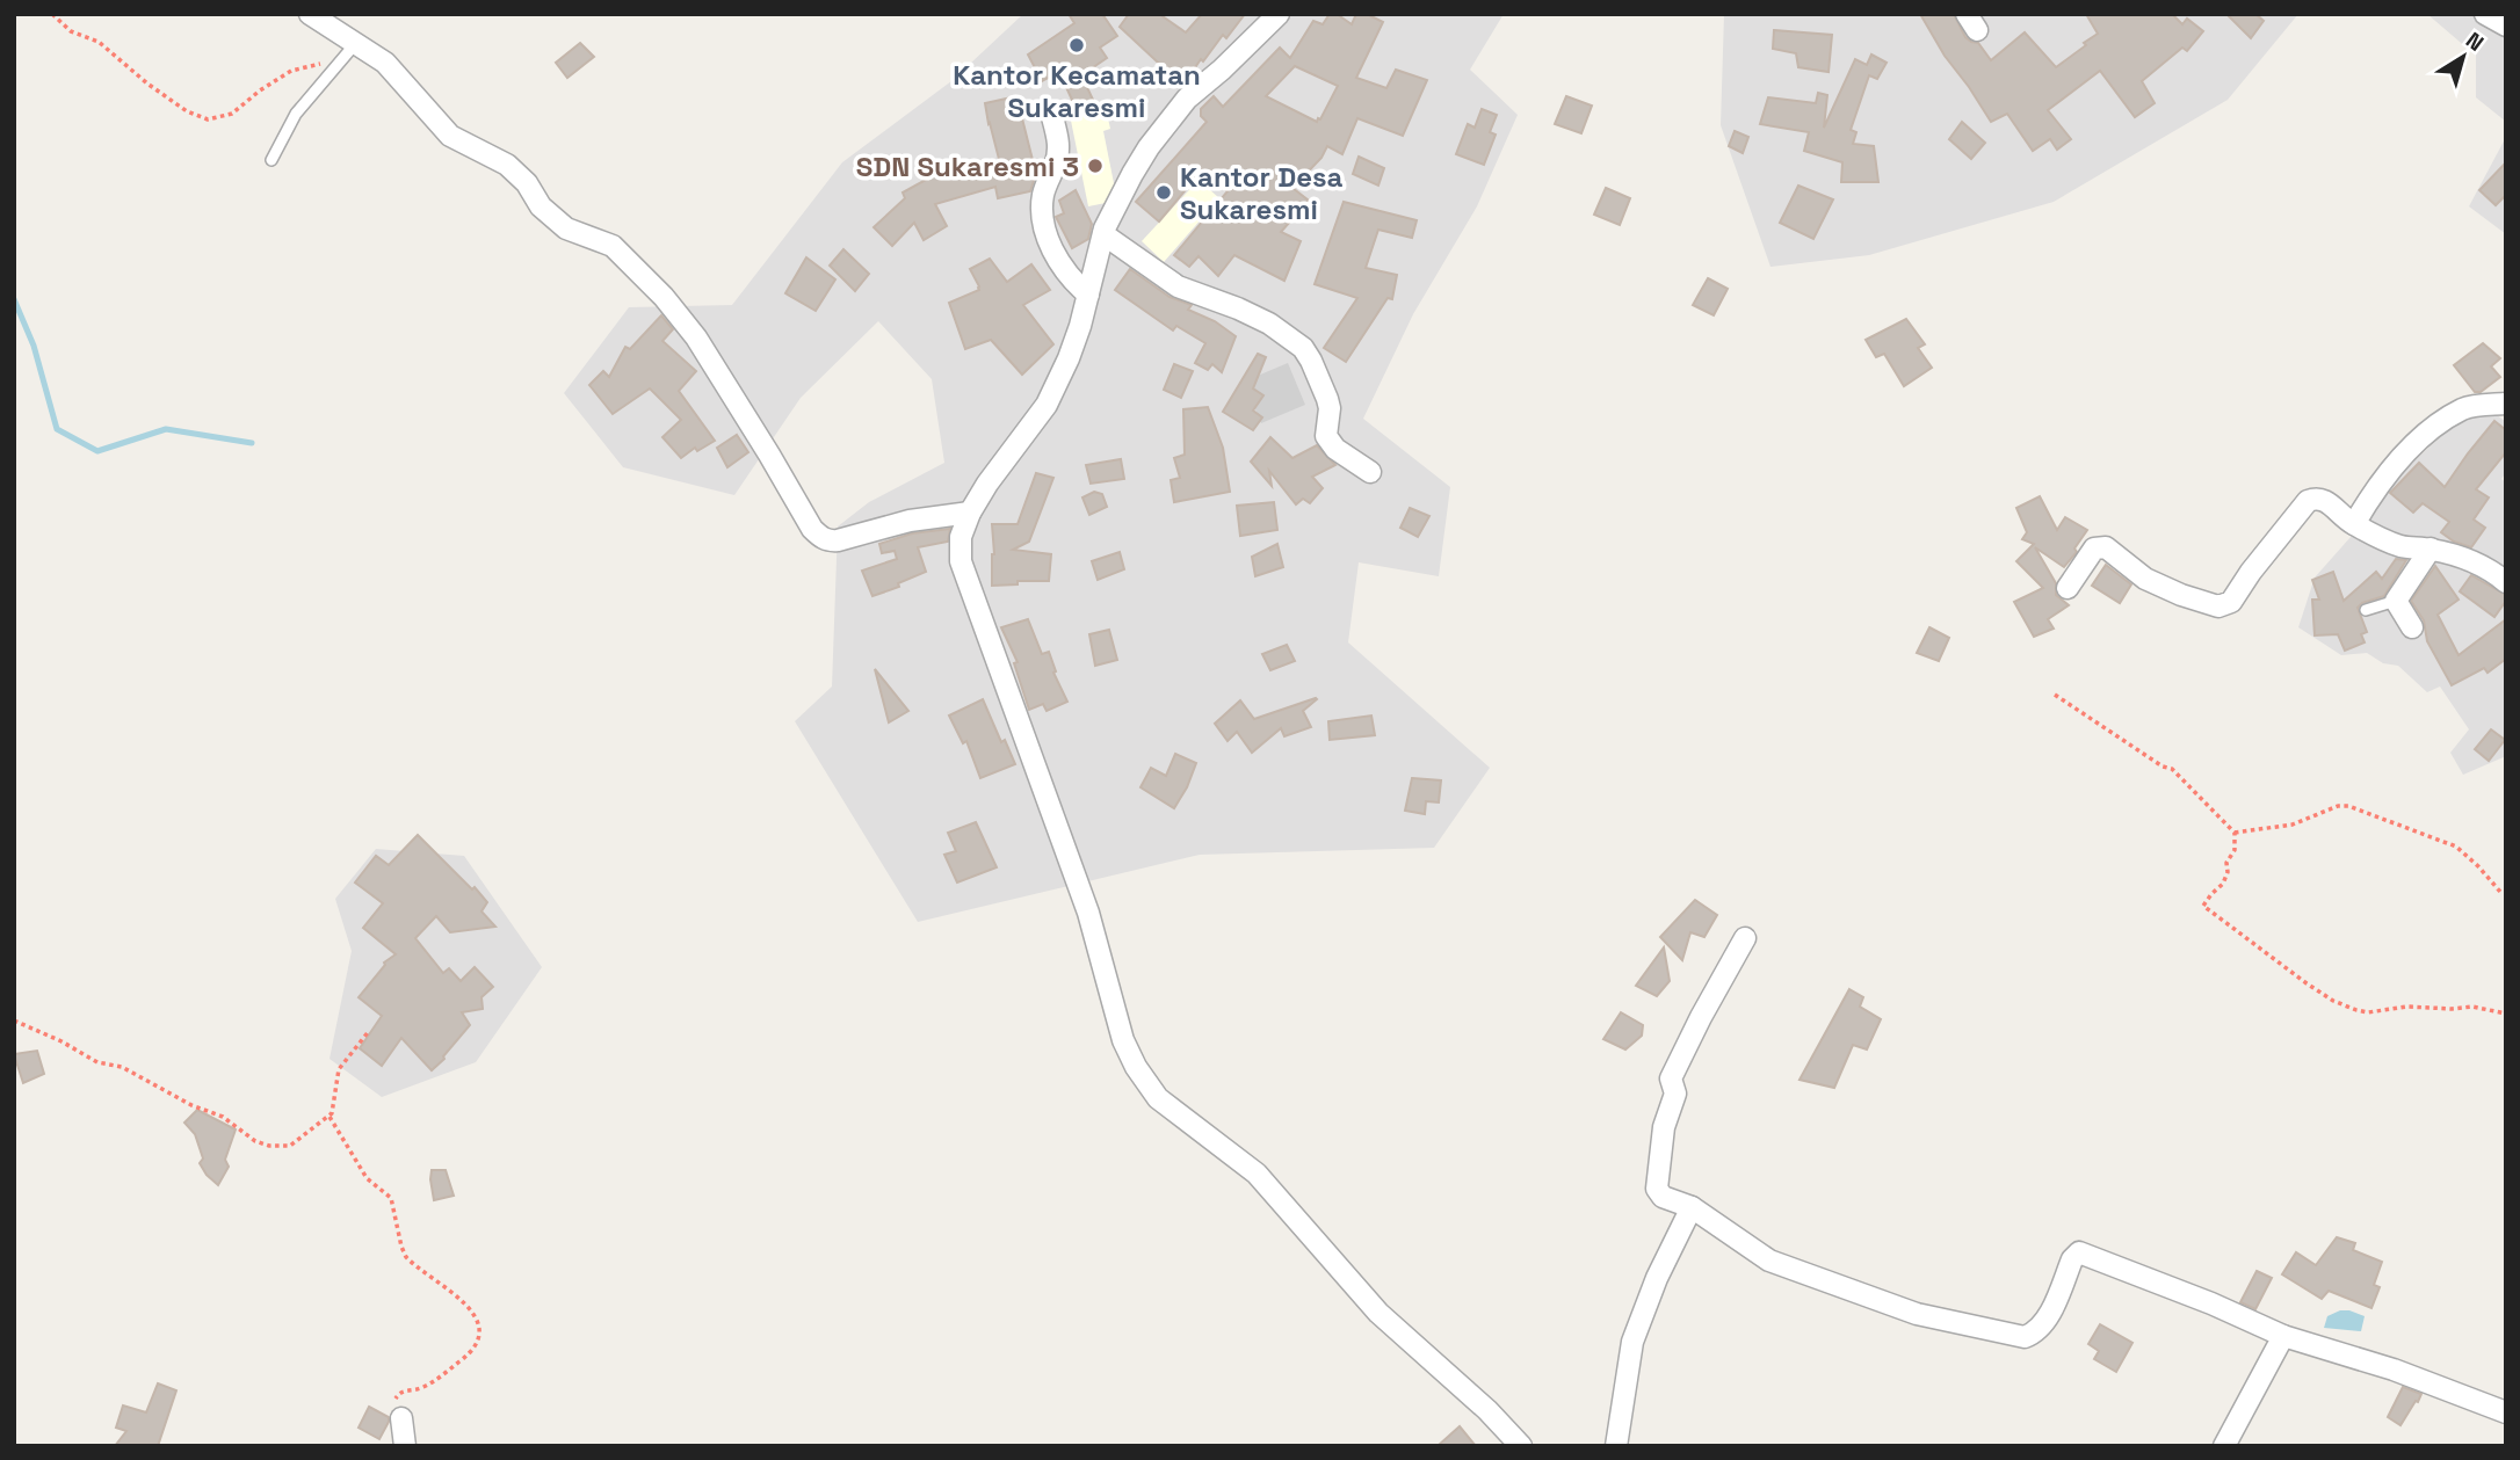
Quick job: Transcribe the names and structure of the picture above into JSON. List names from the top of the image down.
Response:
{
  "places": ["Kantor Kecamatan Sukaresmi", "SDN Sukaresmi 3", "Kantor Desa Sukaresmi"],
  "north": "top right"
}
